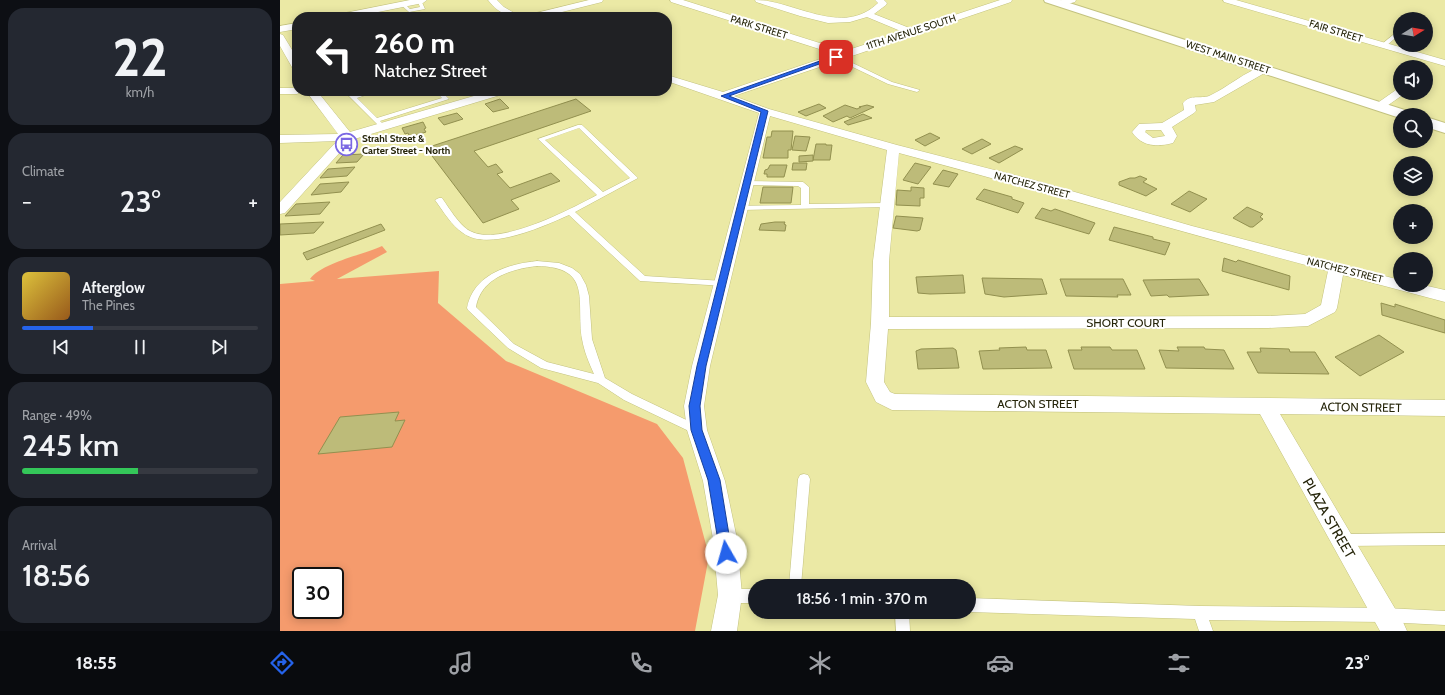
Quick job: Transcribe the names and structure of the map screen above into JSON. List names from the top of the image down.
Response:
{
  "streets": {
    "main road": ["WEST MAIN STREET"],
    "street": [
      "PARK STREET",
      "FAIR STREET",
      "11TH AVENUE SOUTH",
      "NATCHEZ STREET",
      "SHORT COURT",
      "ACTON STREET",
      "PLAZA STREET"
    ]
  },
  "crossings": [
    ["PARK STREET", "11TH AVENUE SOUTH"],
    ["11TH AVENUE SOUTH", "NATCHEZ STREET"],
    ["NATCHEZ STREET", "SHORT COURT"],
    ["NATCHEZ STREET", "ACTON STREET"],
    ["SHORT COURT", "ACTON STREET"],
    ["ACTON STREET", "PLAZA STREET"]
  ],
  "places": {
    "bus stop": ["Strahl Street & Carter Street - North"]
  },
  "north": "right",
  "page": {
    "tile": [
      ["22", "km/h"],
      "Climate",
      ["Range · 49%", "245 km"],
      ["Arrival", "18:56"]
    ],
    "map_buttons": ["+", "−"],
    "turn": ["260 m", "Natchez Street"],
    "heat": ["−", "23°", "+"],
    "song": ["Afterglow", "The Pines"],
    "limit": "30",
    "trip": "18:56 · 1 min · 370 m",
    "tabs": ["18:55", "23°"]
  }
}
